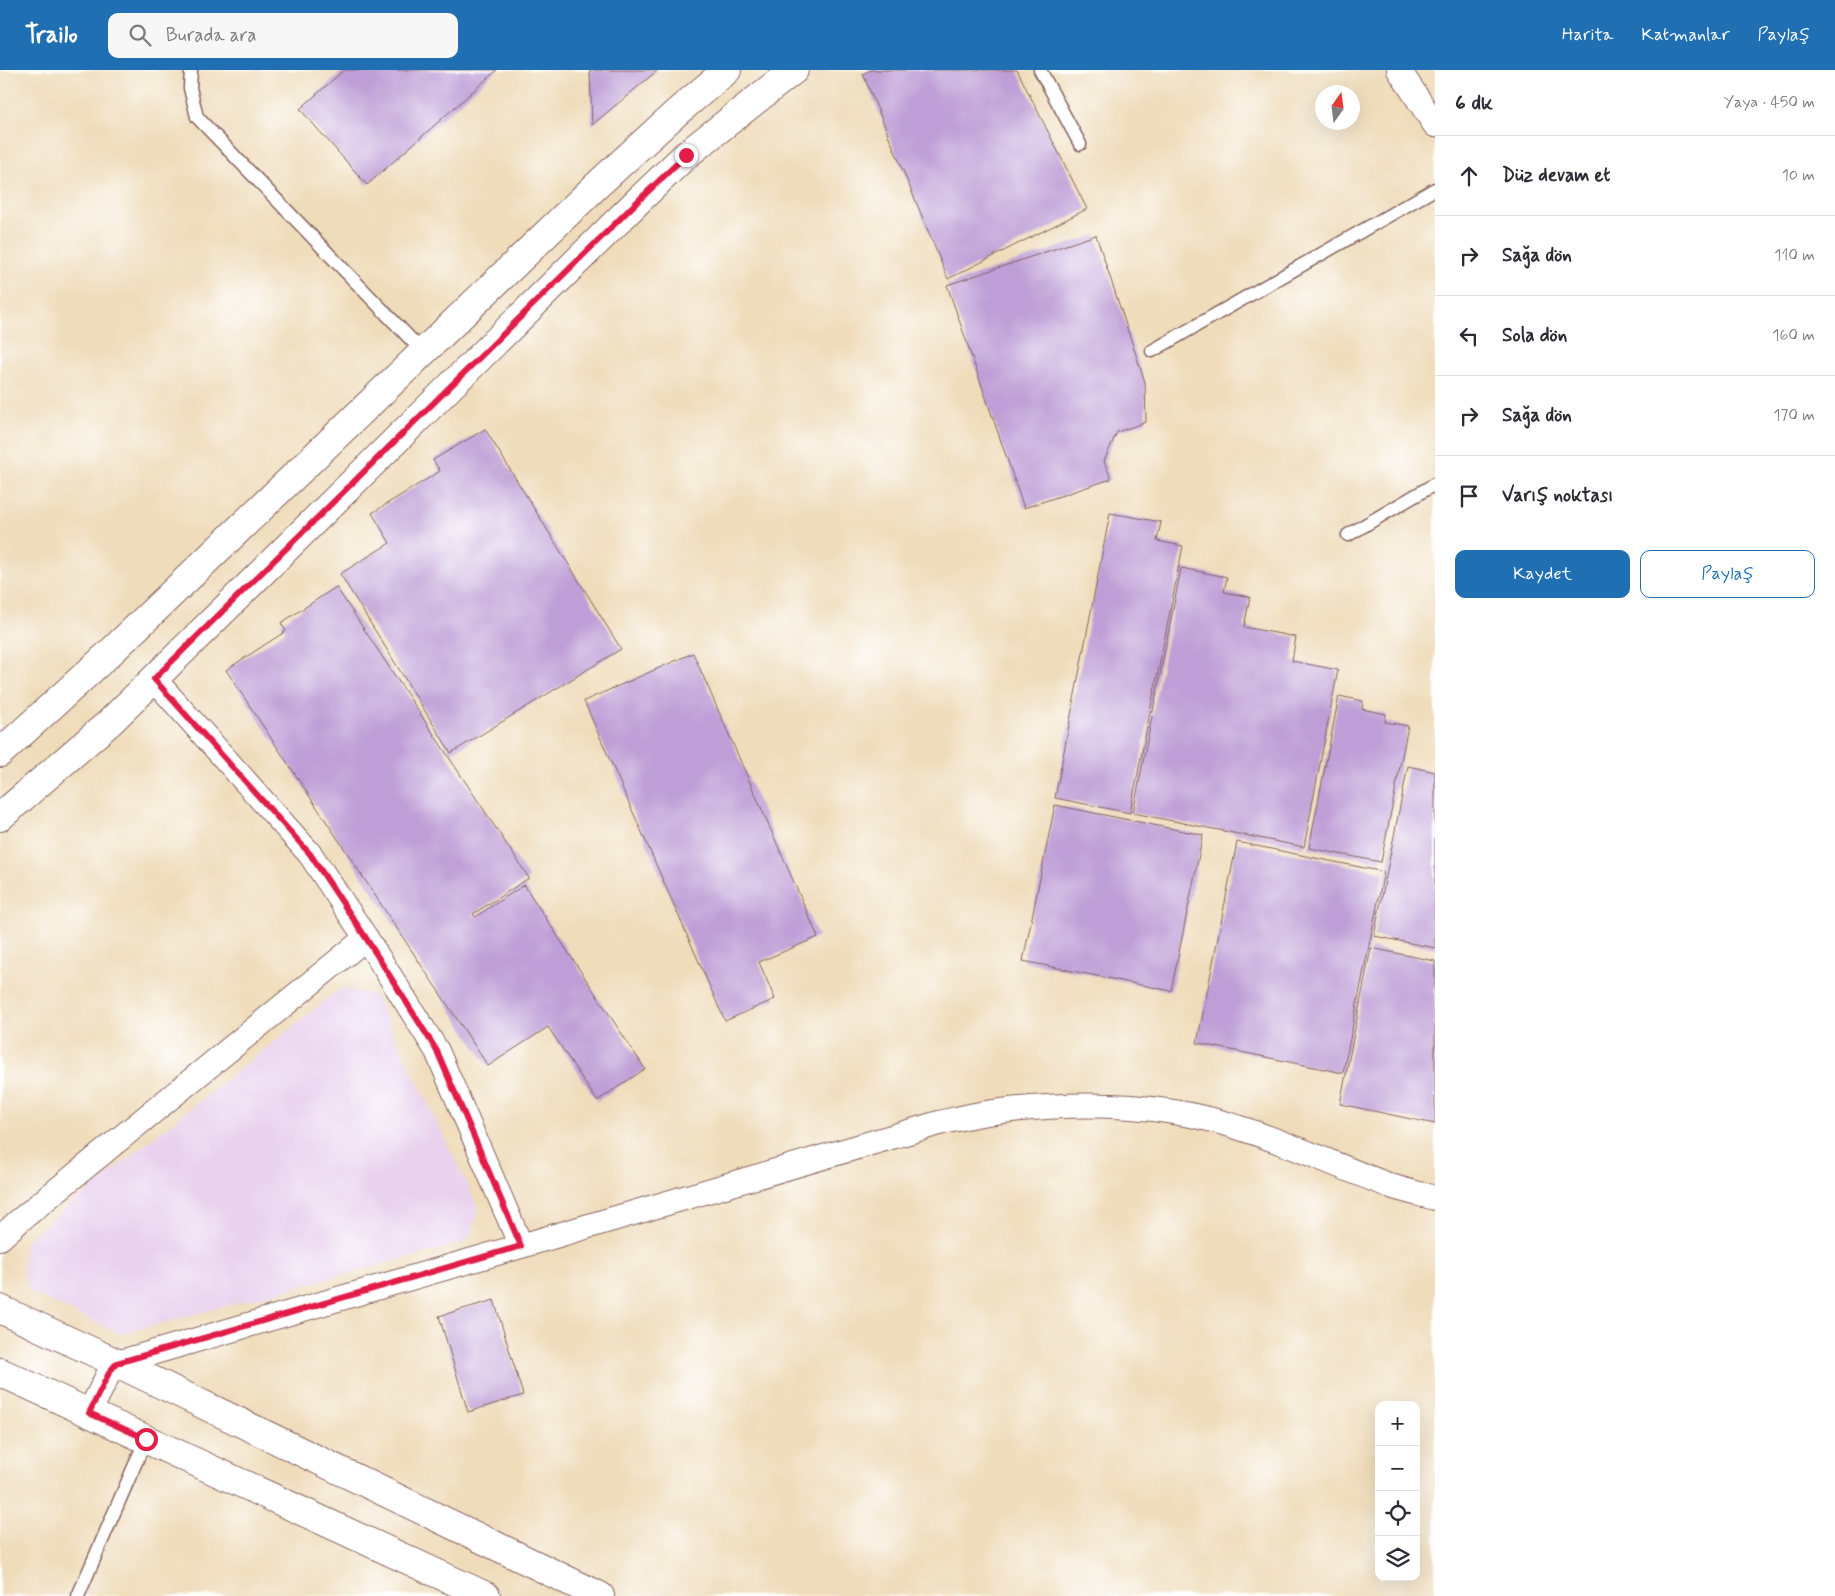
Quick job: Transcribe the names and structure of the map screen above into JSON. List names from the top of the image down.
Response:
{
  "north": "top",
  "page": {
    "header": "Trailo",
    "search": "Burada ara",
    "nav": ["Harita", "Katmanlar", "Paylaş"],
    "heading": ["6 dk", "Yaya · 450 m"],
    "list": [
      ["Düz devam et", "10 m"],
      ["Sağa dön", "110 m"],
      ["Sola dön", "160 m"],
      ["Sağa dön", "170 m"],
      "Varış noktası"
    ],
    "buttons": ["Kaydet", "Paylaş"],
    "map_buttons": ["+", "−"]
  }
}
